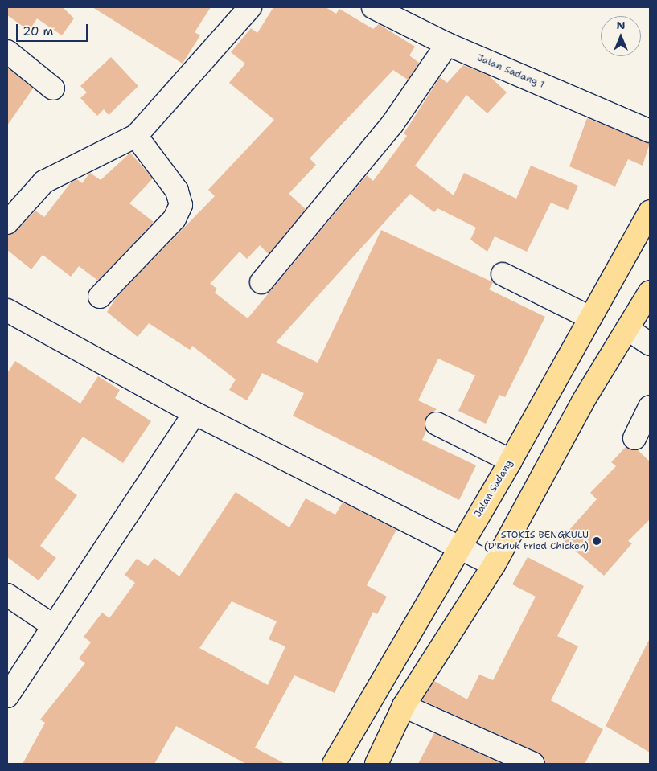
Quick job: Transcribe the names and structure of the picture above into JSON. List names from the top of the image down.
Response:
{
  "streets": {
    "main road": ["Jalan Sadang"],
    "street": ["Jalan Sadang 1"]
  },
  "places": ["STOKIS BENGKULU (D'Kriuk Fried Chicken)"],
  "scale_bar": "20 m",
  "north": "top"
}
